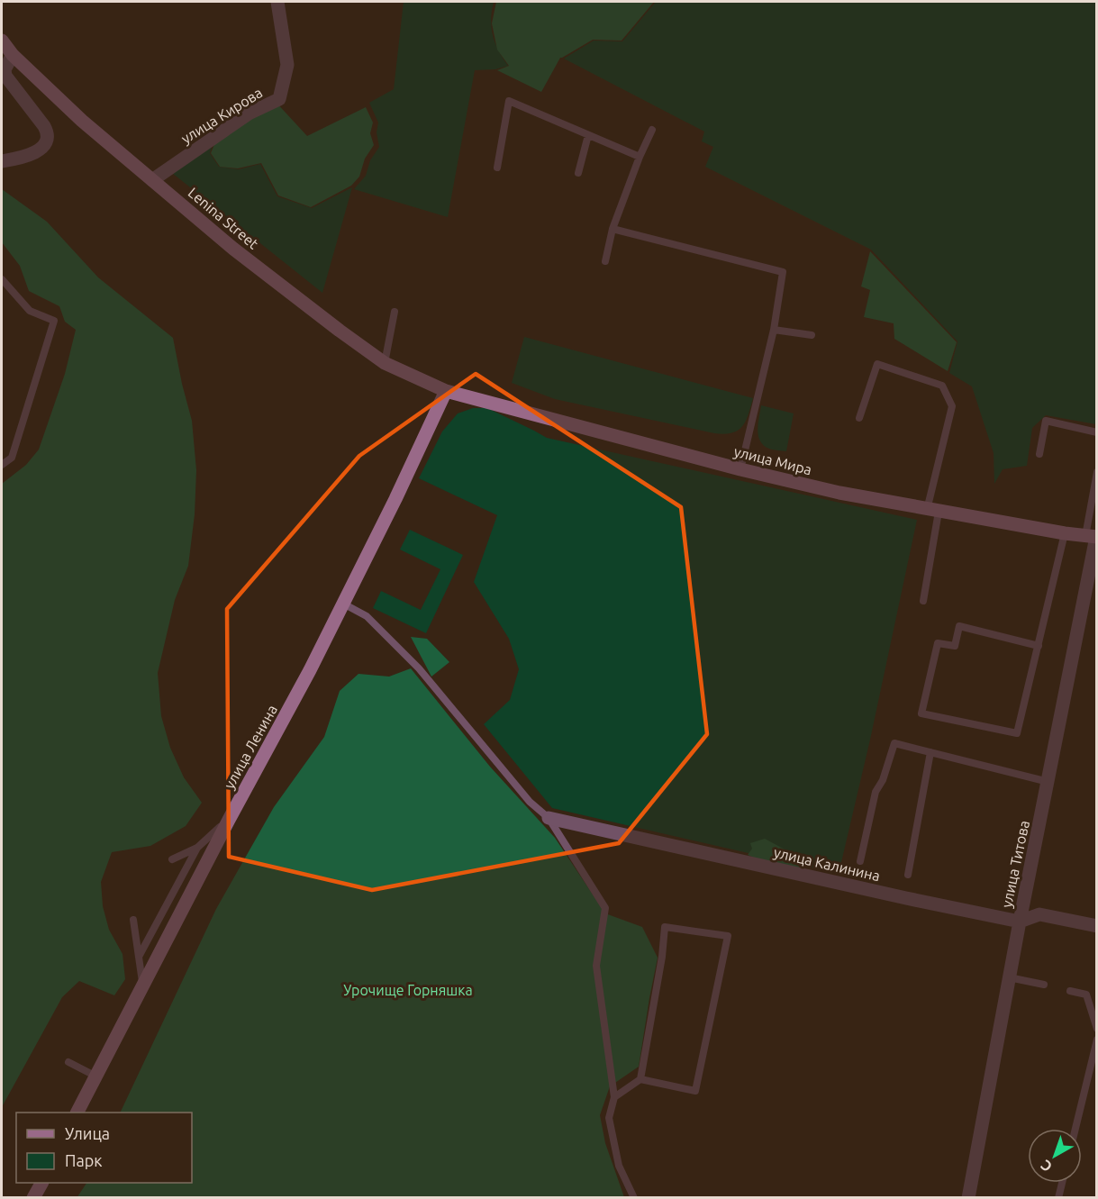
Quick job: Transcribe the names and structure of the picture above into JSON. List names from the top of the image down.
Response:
{
  "streets": {
    "main road": ["Lenina Street", "улица Мира", "улица Ленина"],
    "street": ["улица Кирова", "улица Калинина", "улица Титова"]
  },
  "crossings": [
    ["улица Кирова", "Lenina Street"],
    ["Lenina Street", "улица Мира"],
    ["Lenina Street", "улица Ленина"],
    ["улица Мира", "улица Ленина"],
    ["улица Мира", "улица Титова"],
    ["улица Калинина", "улица Титова"]
  ],
  "parks": ["Урочище Горняшка"],
  "legend": ["Улица", "Парк"],
  "north": "bottom left"
}
